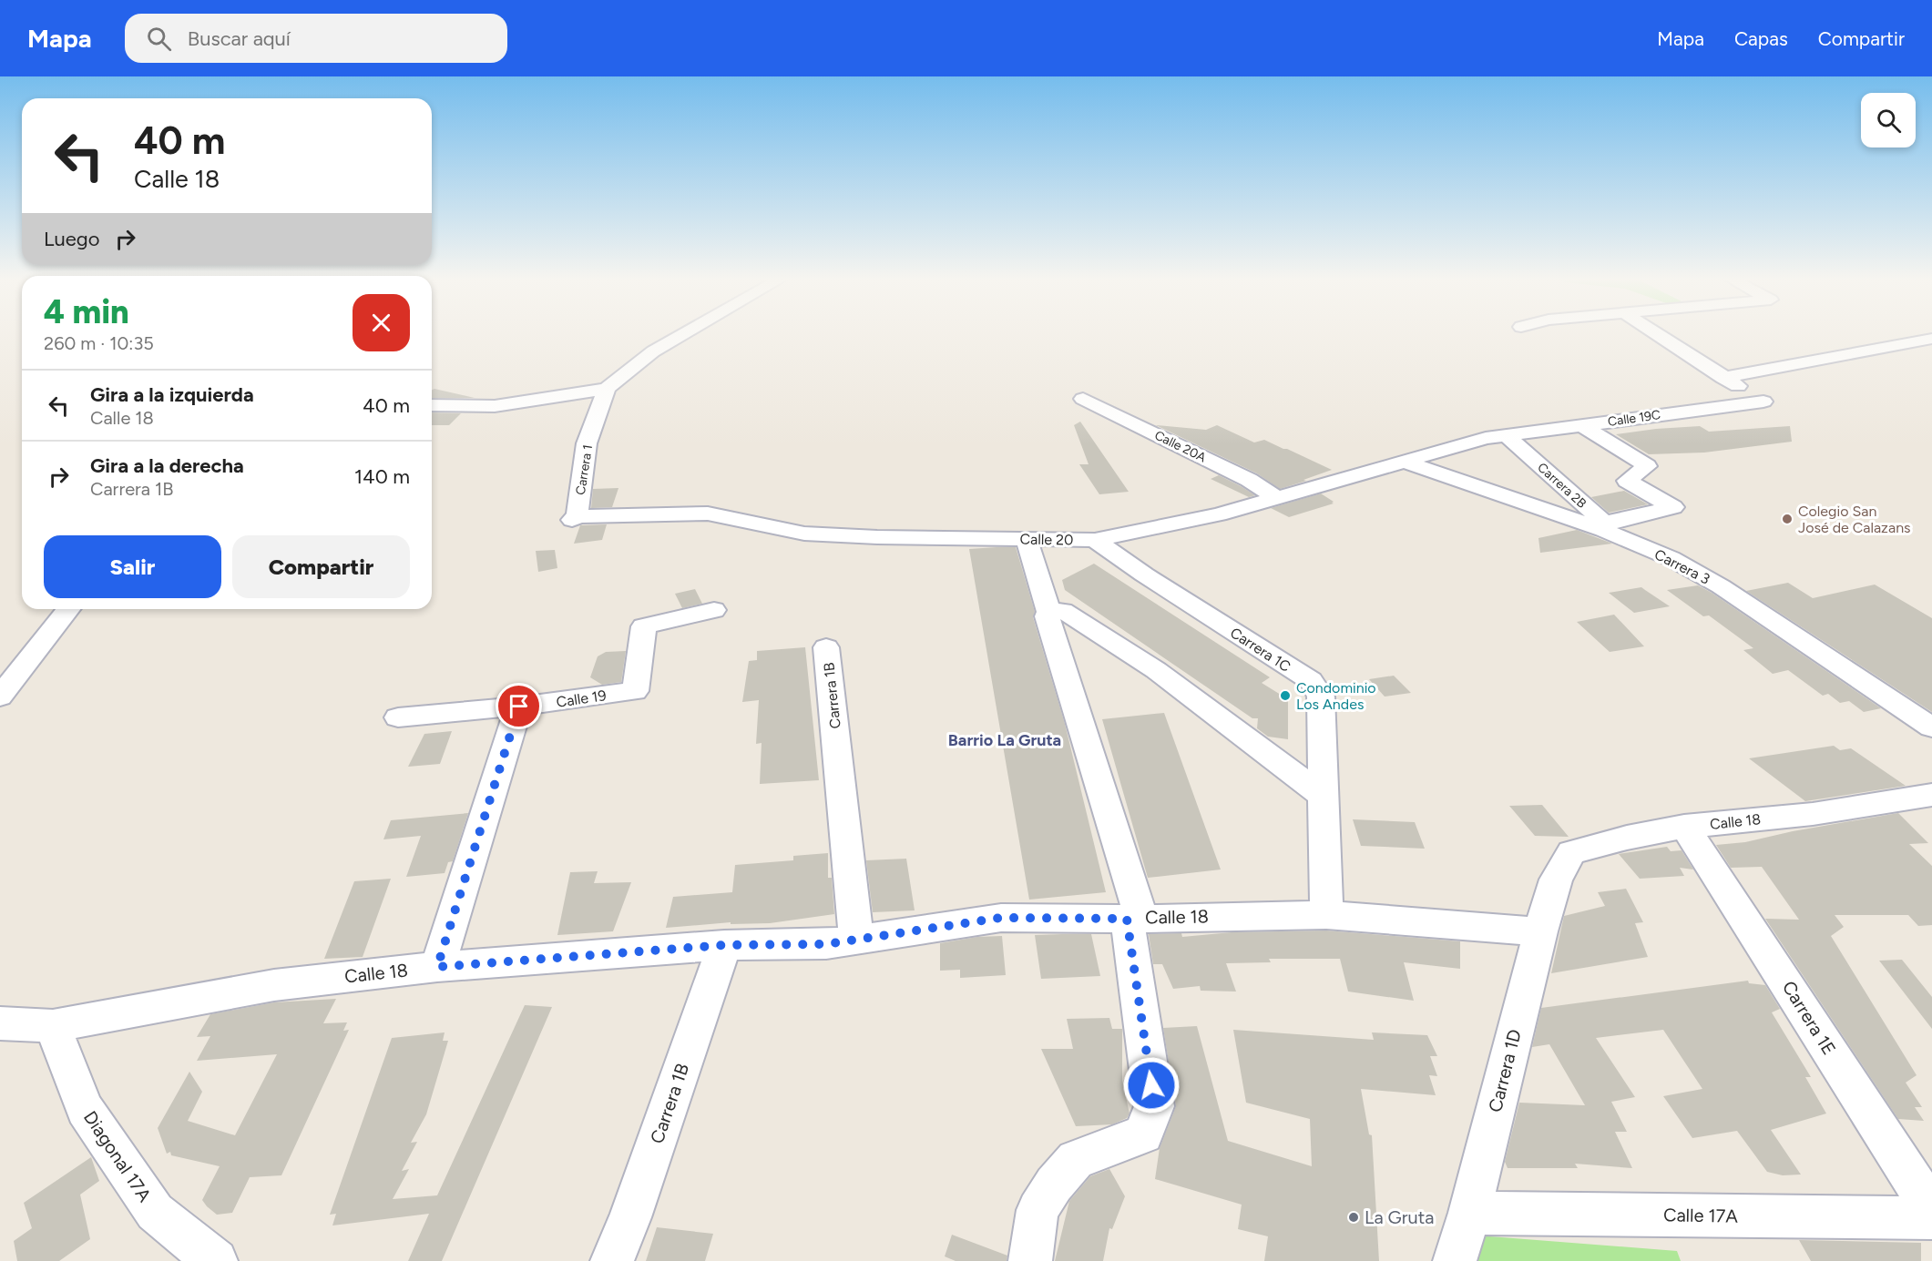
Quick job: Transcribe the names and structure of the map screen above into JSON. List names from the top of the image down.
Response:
{
  "streets": {
    "street": [
      "Calle 19C",
      "Calle 20A",
      "Carrera 1",
      "Carrera 2B",
      "Calle 20",
      "Carrera 3",
      "Carrera 1C",
      "Carrera 1B",
      "Calle 19",
      "Calle 18",
      "Carrera 1E",
      "Carrera 1D",
      "Diagonal 17A",
      "Calle 17A"
    ]
  },
  "crossings": [
    ["Calle 19C", "Carrera 2B"],
    ["Calle 19C", "Calle 20"],
    ["Calle 20A", "Calle 20"],
    ["Carrera 1", "Calle 20"],
    ["Carrera 2B", "Calle 20"],
    ["Carrera 2B", "Carrera 3"],
    ["Calle 20", "Carrera 3"],
    ["Calle 20", "Carrera 1C"],
    ["Carrera 1C", "Calle 18"],
    ["Carrera 1B", "Calle 18"],
    ["Calle 18", "Carrera 1E"],
    ["Calle 18", "Carrera 1D"],
    ["Calle 18", "Diagonal 17A"],
    ["Carrera 1D", "Calle 17A"]
  ],
  "districts": ["Barrio La Gruta"],
  "places": ["Colegio San José de Calazans", "Condominio Los Andes", "La Gruta"],
  "page": {
    "header": "Mapa",
    "search": "Buscar aquí",
    "nav": ["Mapa", "Capas", "Compartir"],
    "turn": ["40 m", "Calle 18"],
    "then": "Luego",
    "heading": ["4 min", "260 m · 10:35"],
    "list": [
      {
        "name": "Gira a la izquierda",
        "note": "Calle 18",
        "value": "40 m"
      },
      {
        "name": "Gira a la derecha",
        "note": "Carrera 1B",
        "value": "140 m"
      }
    ],
    "buttons": ["Salir", "Compartir"]
  }
}
